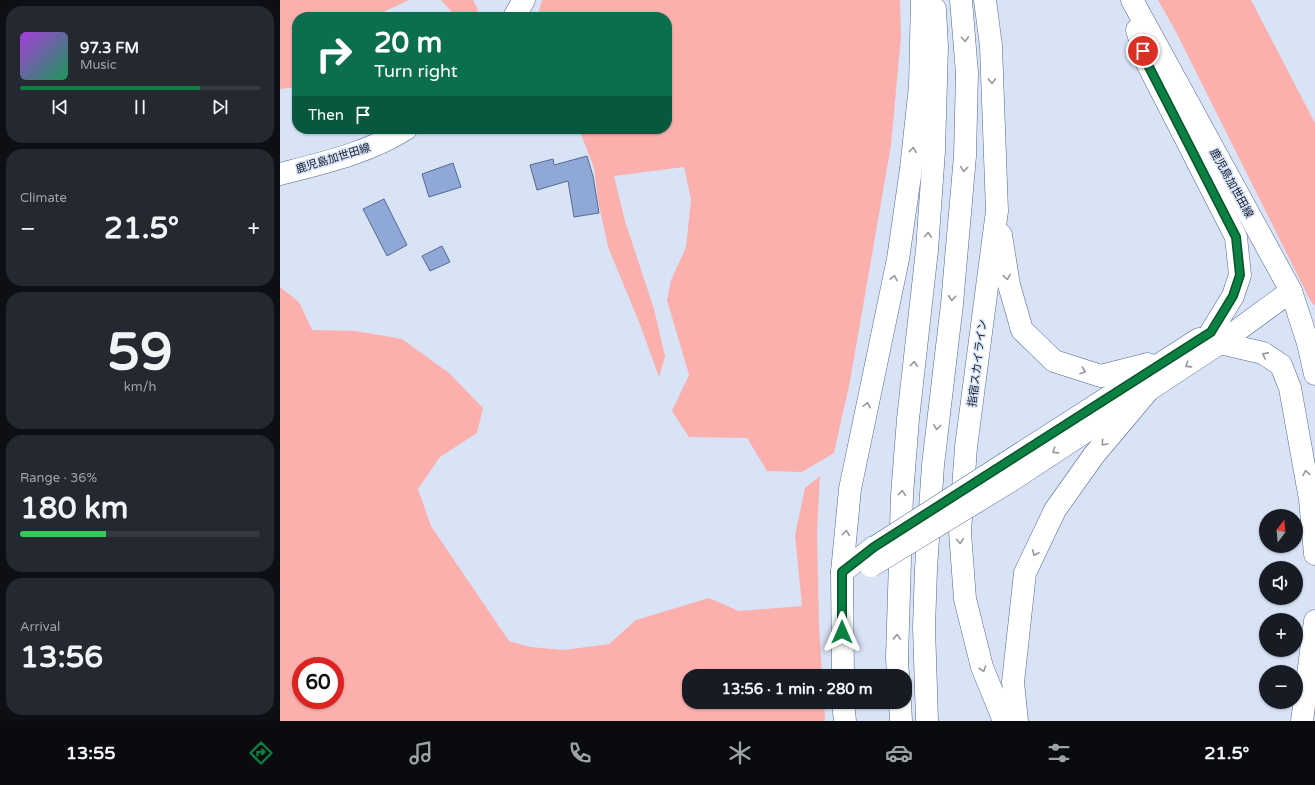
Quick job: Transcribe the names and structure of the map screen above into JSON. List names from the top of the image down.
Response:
{
  "streets": {
    "main road": ["鹿児島加世田線", "指宿スカイライン"]
  },
  "north": "top",
  "page": {
    "turn": ["20 m", "Turn right"],
    "song": ["97.3 FM", "Music"],
    "then": "Then",
    "tile": [
      "Climate",
      ["59", "km/h"],
      ["Range · 36%", "180 km"],
      ["Arrival", "13:56"]
    ],
    "heat": ["−", "21.5°", "+"],
    "map_buttons": ["+", "−"],
    "limit": "60",
    "trip": "13:56 · 1 min · 280 m",
    "tabs": ["13:55", "21.5°"]
  }
}
